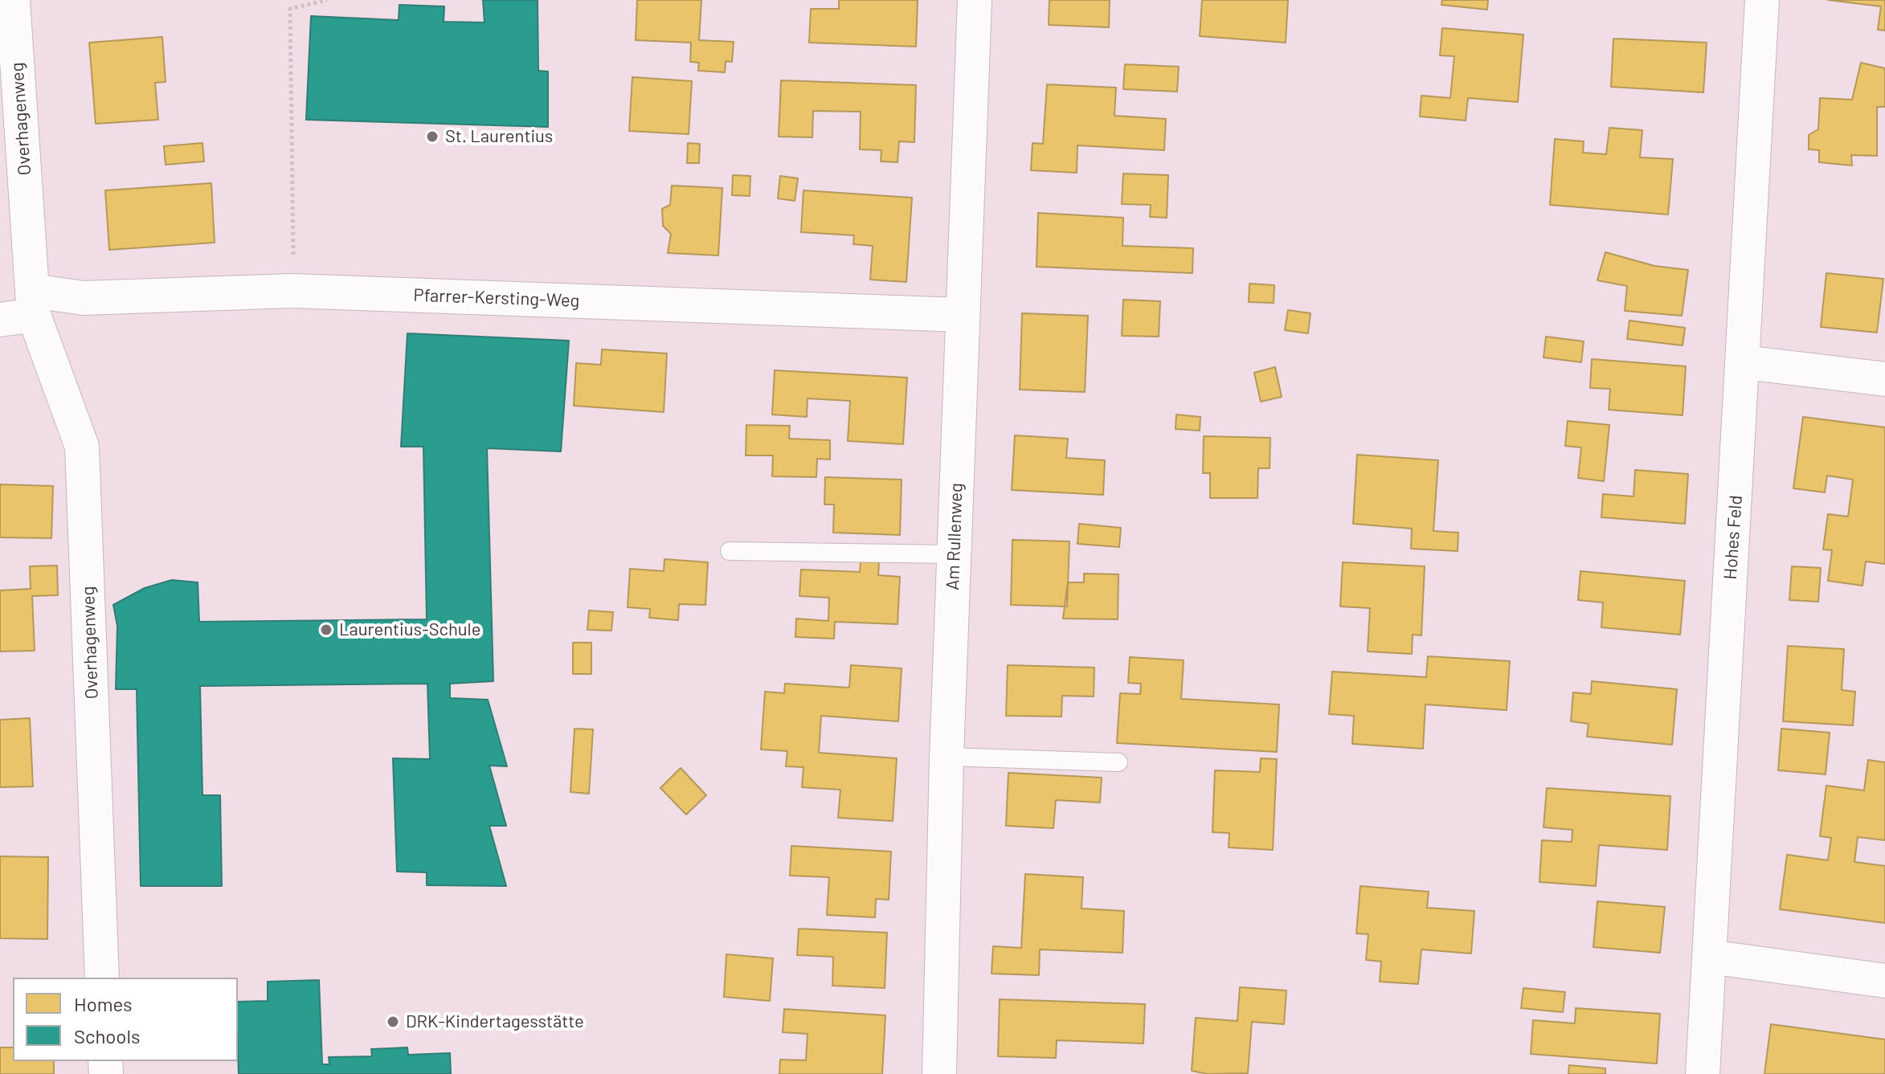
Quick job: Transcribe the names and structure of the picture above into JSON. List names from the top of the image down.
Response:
{
  "streets": {
    "street": [
      "Overhagenweg",
      "Pfarrer-Kersting-Weg",
      "Am Rullenweg",
      "Hohes Feld"
    ]
  },
  "crossings": [
    ["Overhagenweg", "Pfarrer-Kersting-Weg"],
    ["Pfarrer-Kersting-Weg", "Am Rullenweg"]
  ],
  "places": ["St. Laurentius", "Laurentius-Schule", "DRK-Kindertagesstätte"],
  "legend": ["Homes", "Schools"]
}
